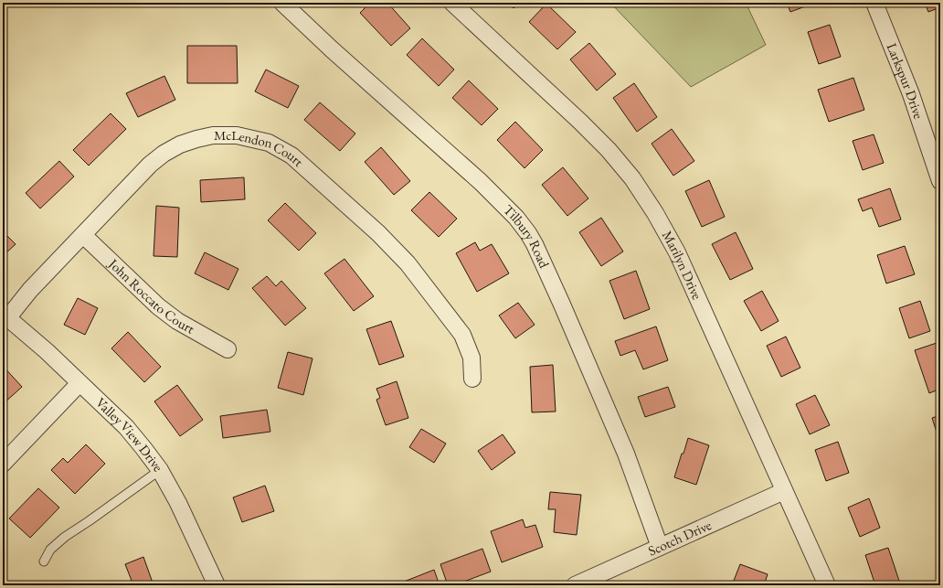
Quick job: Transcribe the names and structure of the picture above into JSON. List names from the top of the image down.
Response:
{
  "streets": {
    "street": [
      "Larkspur Drive",
      "McLendon Court",
      "Tilbury Road",
      "Marilyn Drive",
      "John Roccato Court",
      "Valley View Drive",
      "Scotch Drive"
    ]
  },
  "crossings": [
    ["McLendon Court", "John Roccato Court"],
    ["McLendon Court", "Valley View Drive"],
    ["Tilbury Road", "Scotch Drive"],
    ["Marilyn Drive", "Scotch Drive"]
  ]
}
